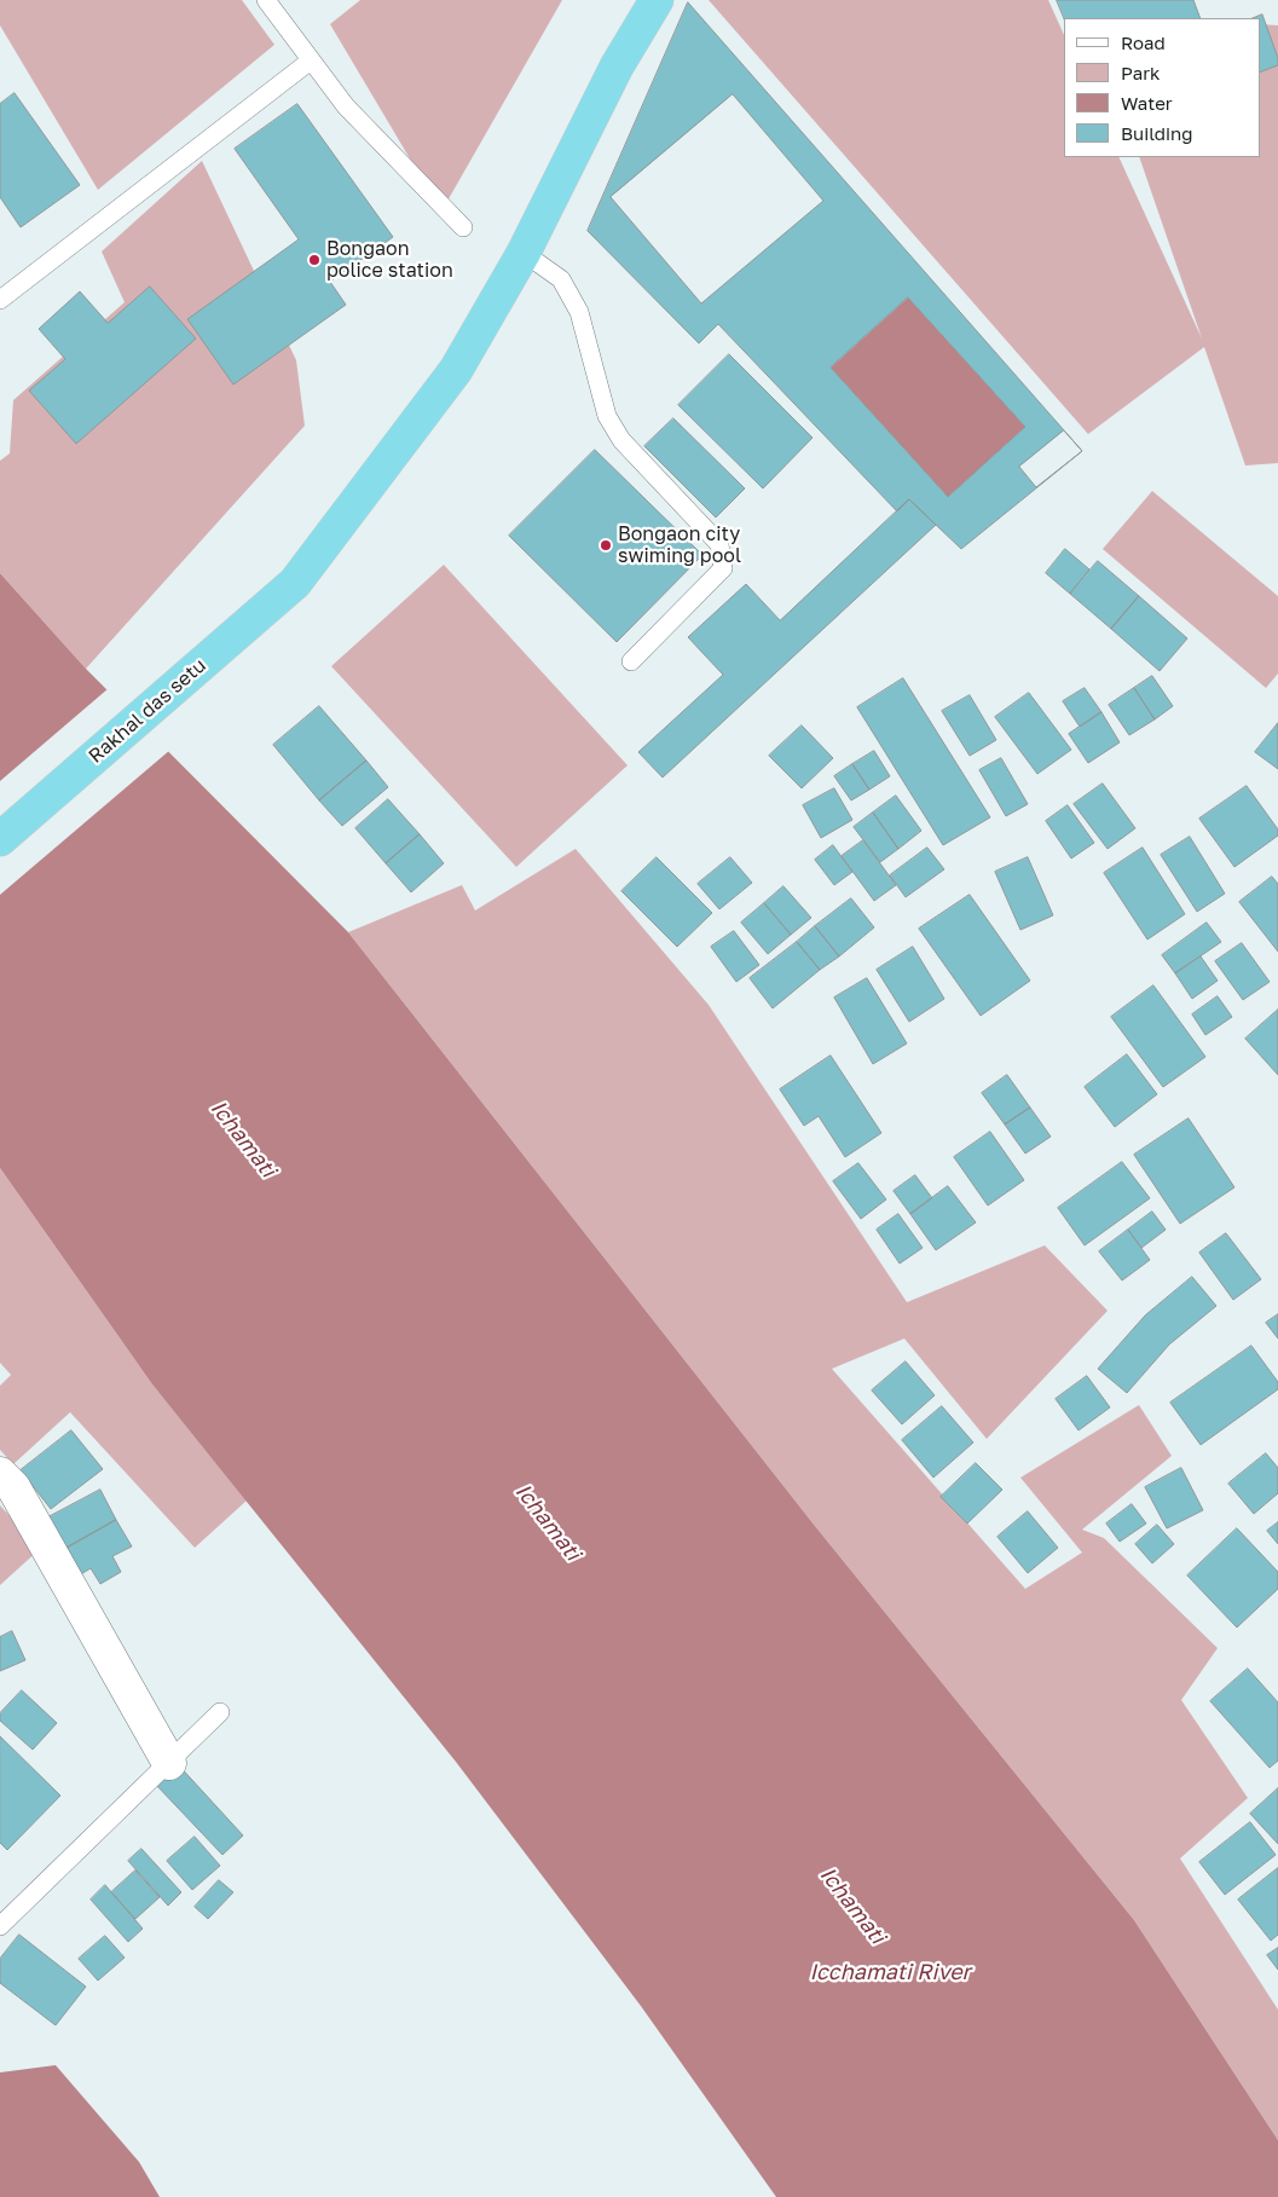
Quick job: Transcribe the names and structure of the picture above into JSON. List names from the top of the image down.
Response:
{
  "streets": {
    "highway": ["Rakhal das setu"]
  },
  "water": ["Ichamati", "Icchamati River"],
  "places": ["Bongaon police station", "Bongaon city swiming pool"],
  "legend": [
    "Road",
    "Park",
    "Water",
    "Building"
  ]
}
